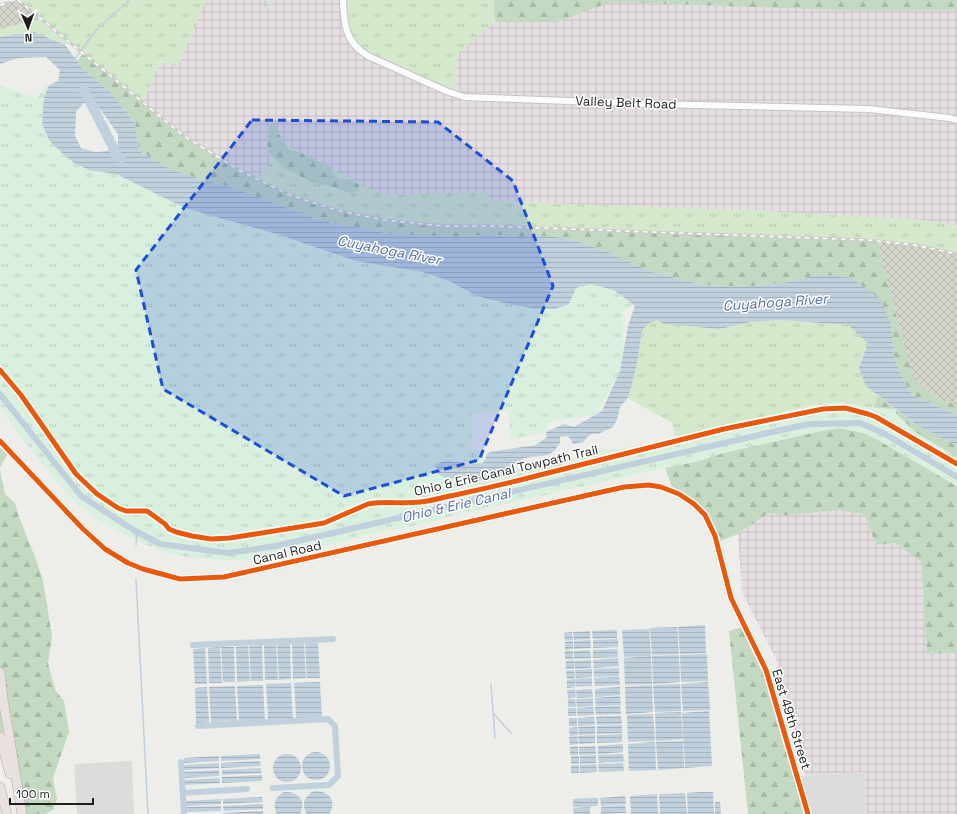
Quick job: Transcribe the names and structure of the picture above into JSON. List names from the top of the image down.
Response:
{
  "streets": {
    "street": ["Valley Belt Road", "Canal Road", "East 49th Street"],
    "cycle path": ["Ohio & Erie Canal Towpath Trail"]
  },
  "crossings": [
    ["Canal Road", "East 49th Street"]
  ],
  "water": ["Cuyahoga River", "Ohio & Erie Canal"],
  "scale_bar": "100 m",
  "north": "bottom"
}
